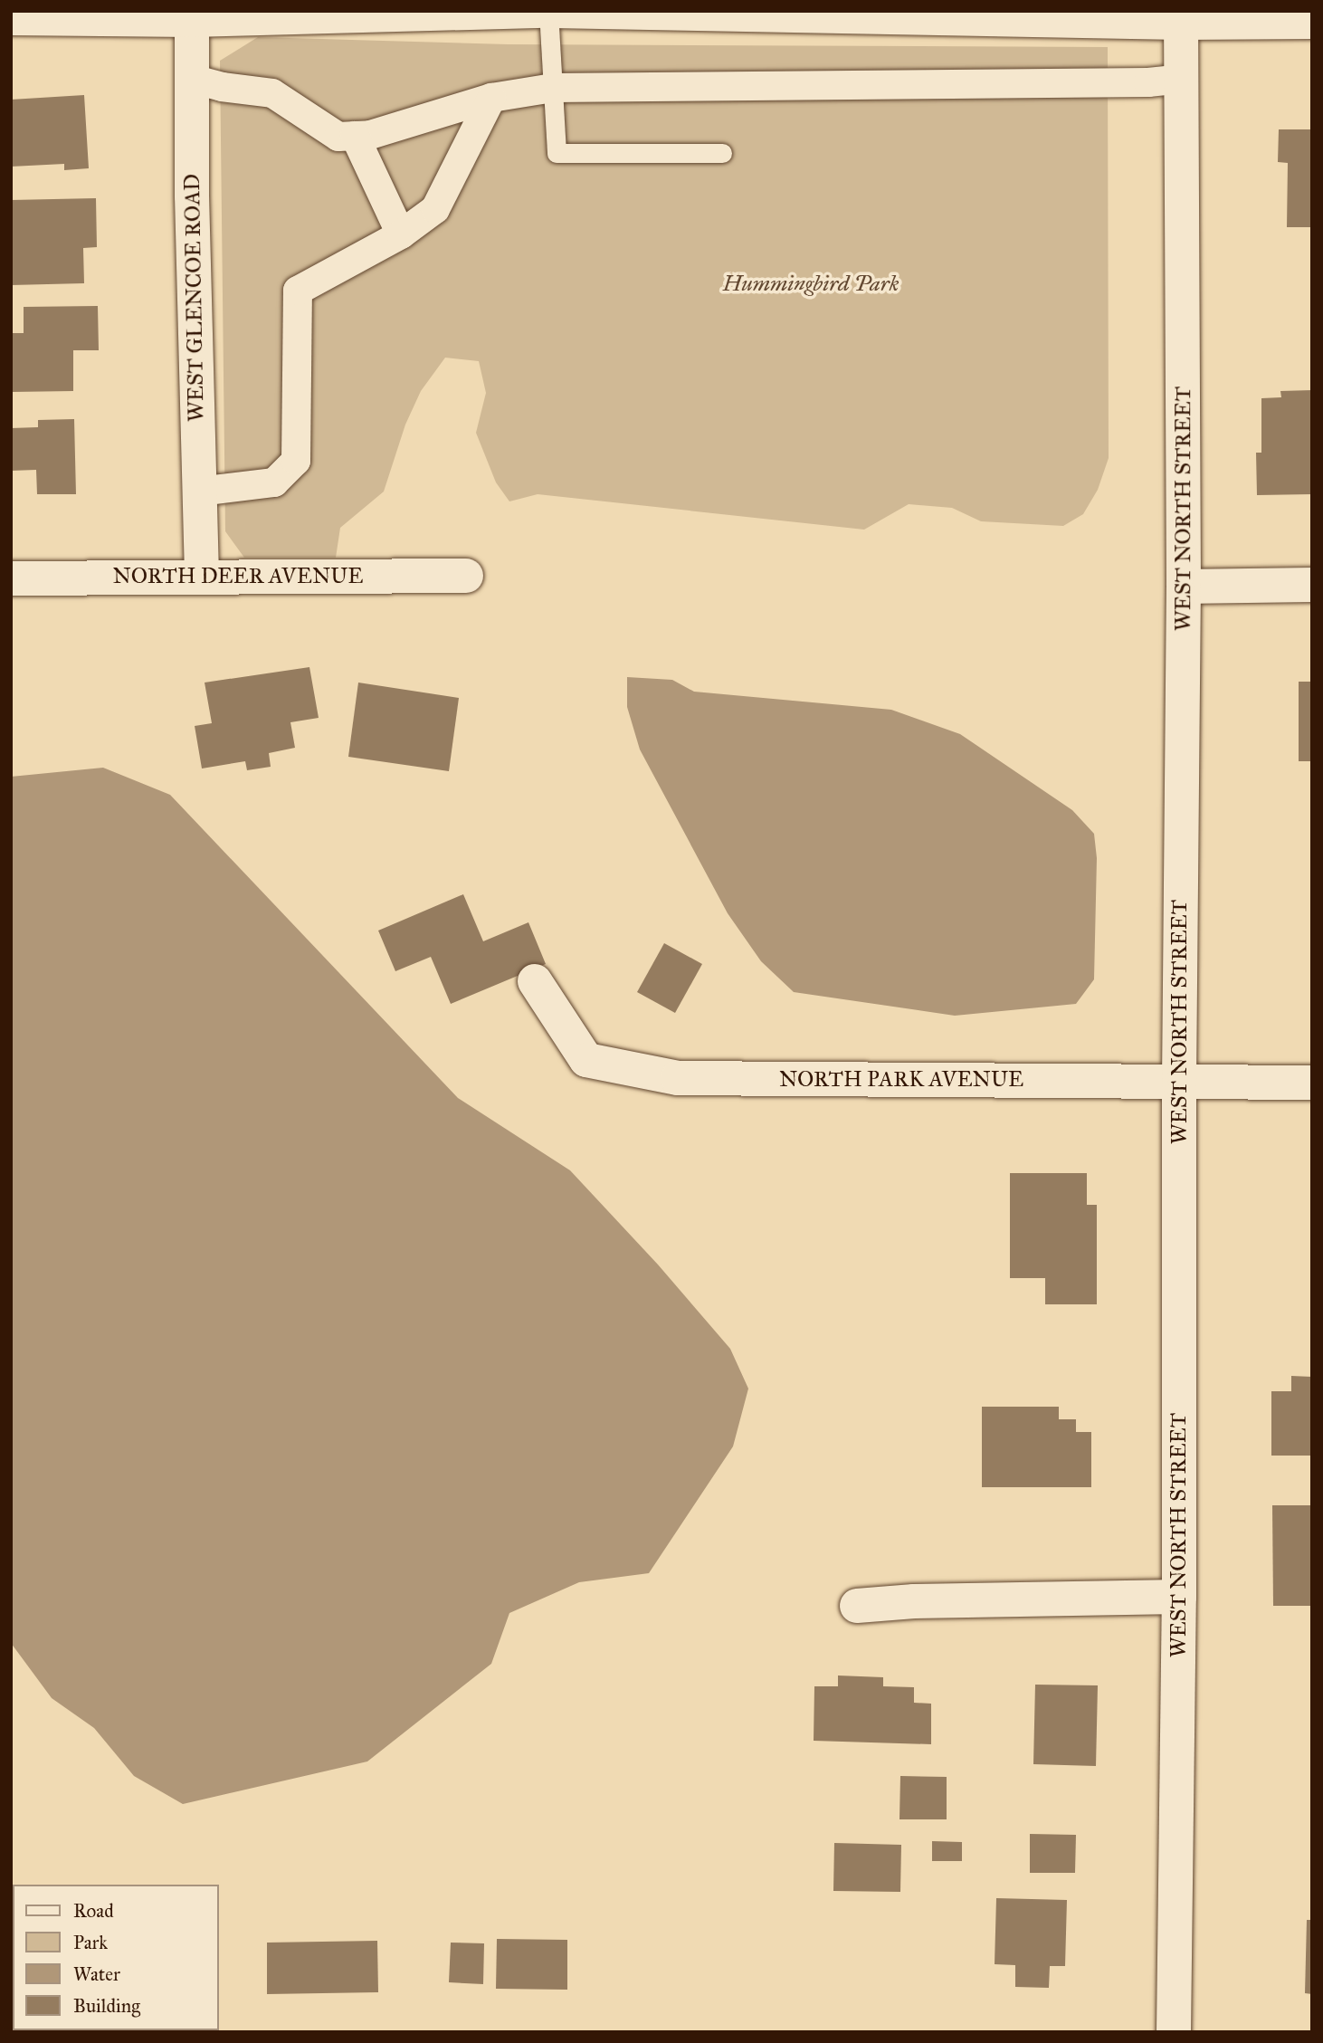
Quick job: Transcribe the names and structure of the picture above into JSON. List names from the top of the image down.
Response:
{
  "streets": {
    "street": [
      "WEST GLENCOE ROAD",
      "WEST NORTH STREET",
      "NORTH DEER AVENUE",
      "NORTH PARK AVENUE"
    ]
  },
  "crossings": [
    ["WEST GLENCOE ROAD", "NORTH DEER AVENUE"],
    ["WEST NORTH STREET", "NORTH PARK AVENUE"]
  ],
  "parks": ["Hummingbird Park"],
  "legend": [
    "Road",
    "Park",
    "Water",
    "Building"
  ]
}
